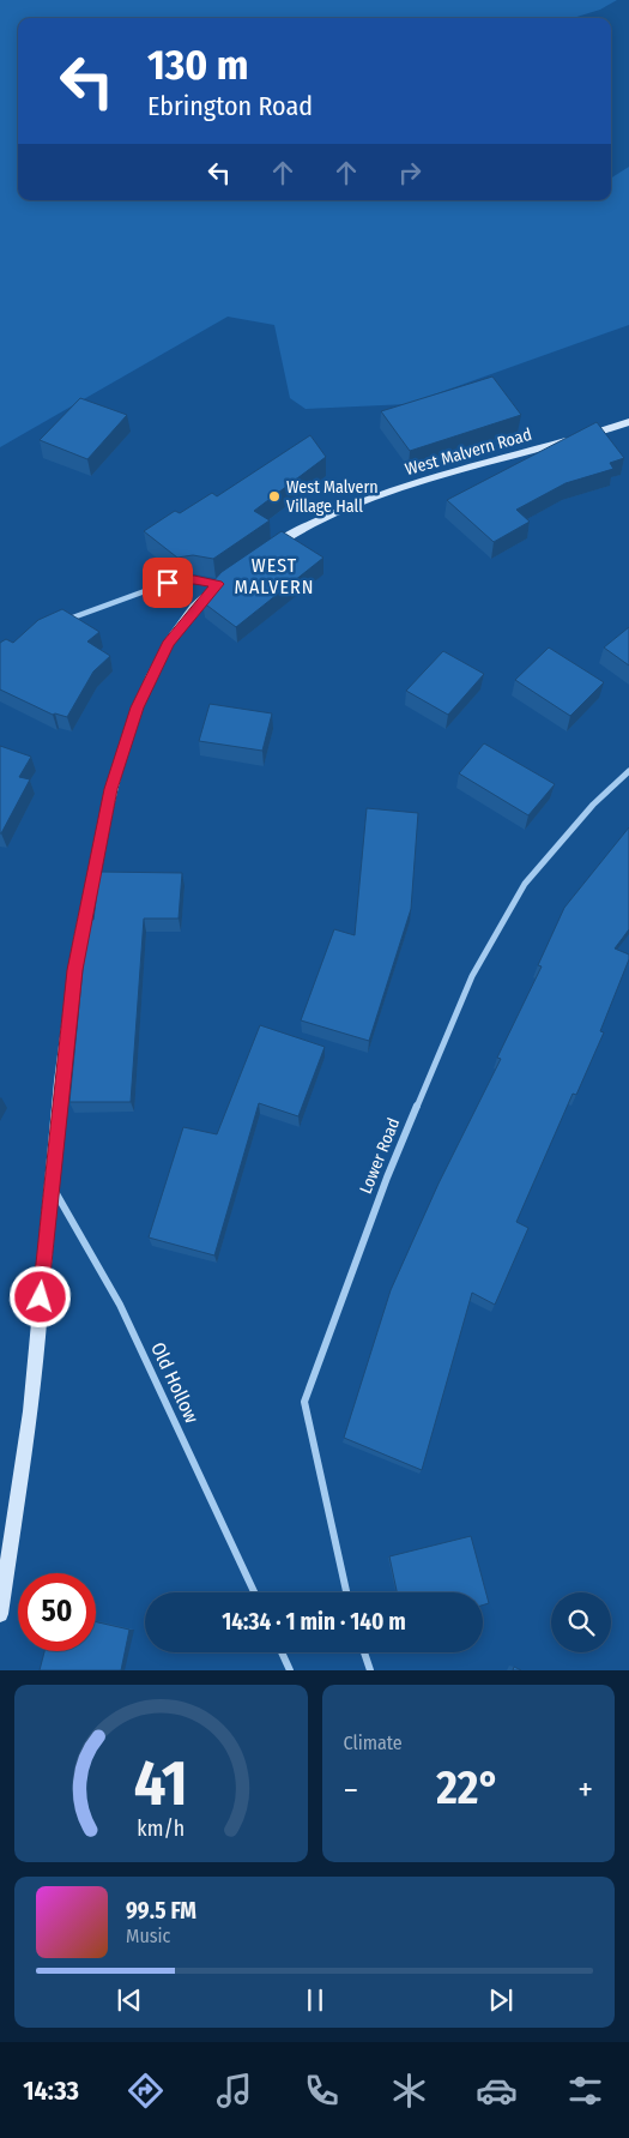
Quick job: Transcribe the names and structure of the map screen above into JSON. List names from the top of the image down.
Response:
{
  "streets": {
    "main road": ["West Malvern Road"],
    "street": ["Lower Road", "Old Hollow"]
  },
  "districts": ["WEST MALVERN"],
  "places": ["West Malvern Village Hall"],
  "page": {
    "turn": ["130 m", "Ebrington Road"],
    "limit": "50",
    "trip": "14:34 · 1 min · 140 m",
    "tile": "Climate",
    "heat": ["−", "22°", "+"],
    "song": ["99.5 FM", "Music"],
    "tabs": "14:33",
    "gauge": ["41", "km/h"]
  }
}
